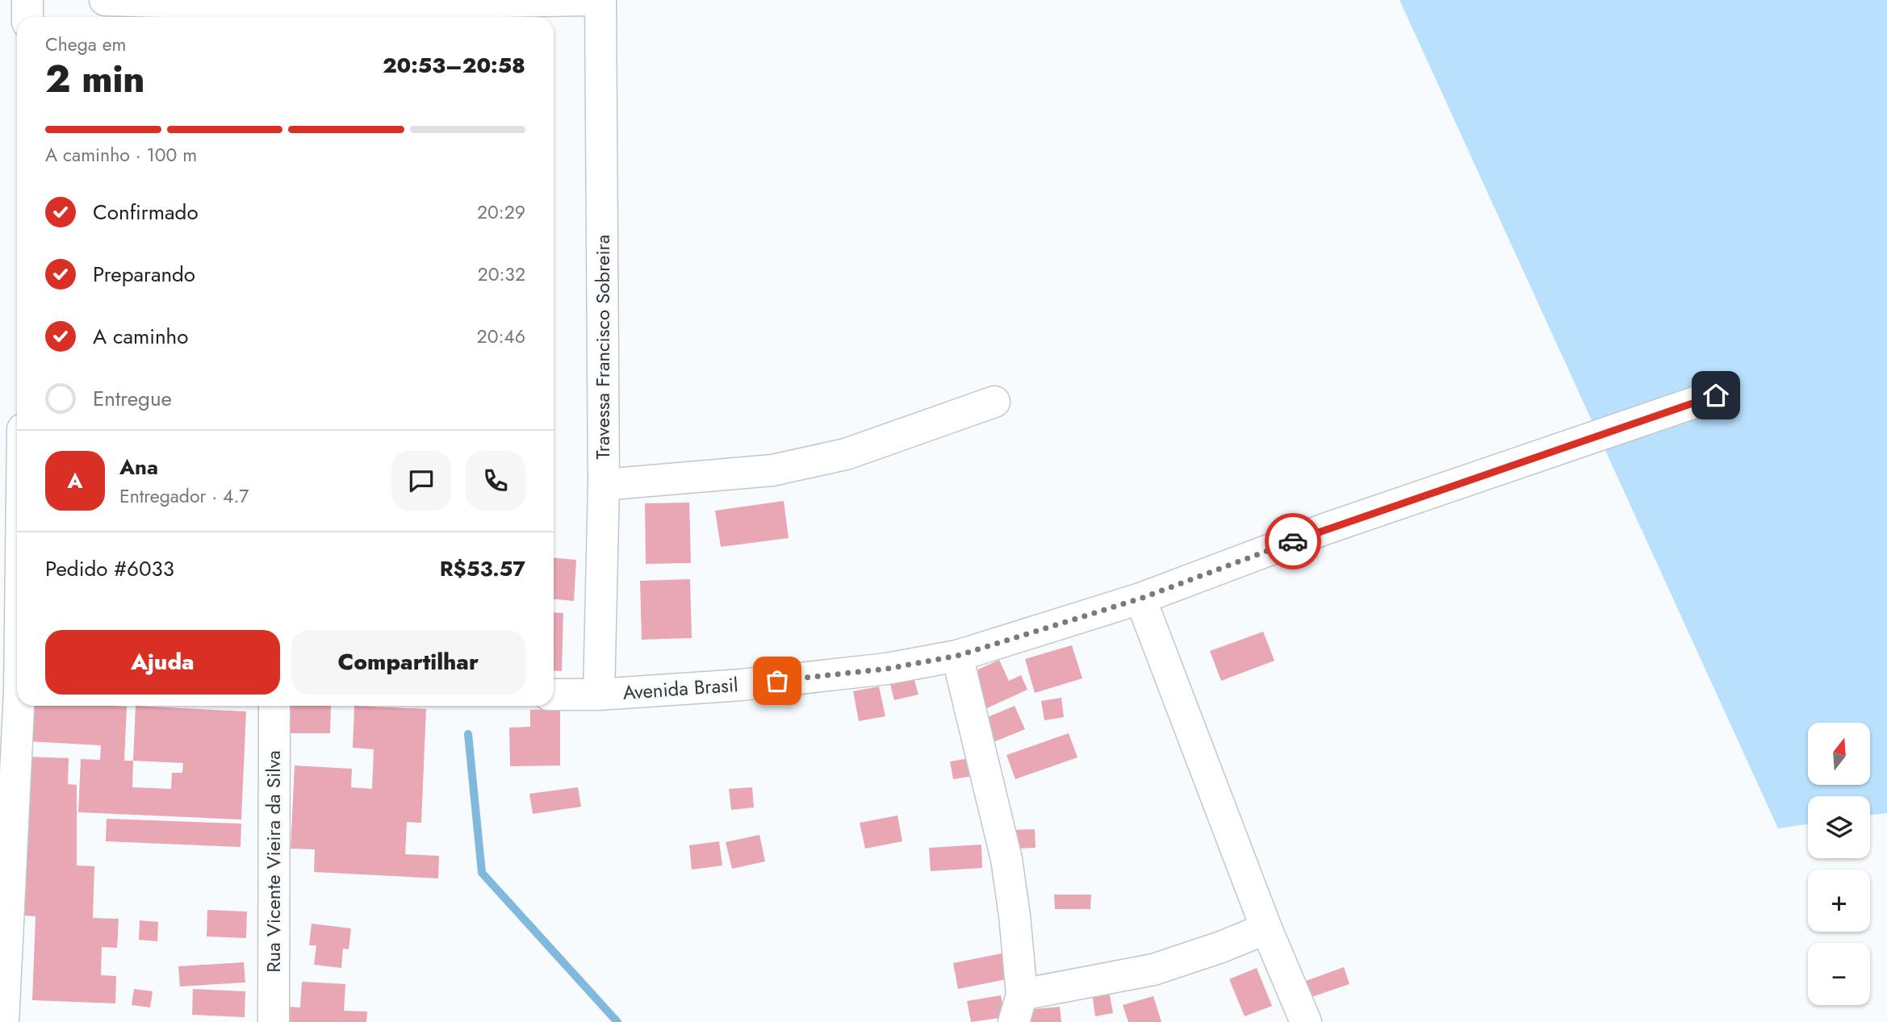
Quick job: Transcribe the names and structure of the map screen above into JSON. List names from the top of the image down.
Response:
{
  "streets": {
    "street": ["Travessa Francisco Sobreira", "Avenida Brasil", "Rua Vicente Vieira da Silva"]
  },
  "crossings": [
    ["Travessa Francisco Sobreira", "Avenida Brasil"]
  ],
  "north": "top",
  "page": {
    "heading": ["2 min", "Chega em", "20:53–20:58"],
    "panel": [
      "Ana",
      "Entregador · 4.7",
      "Pedido #6033",
      "R$53.57"
    ],
    "bar": "A caminho · 100 m",
    "list": [
      ["Confirmado", "20:29"],
      ["Preparando", "20:32"],
      ["A caminho", "20:46"],
      "Entregue"
    ],
    "round": "A",
    "buttons": ["Ajuda", "Compartilhar"],
    "map_buttons": ["+", "−"]
  }
}
